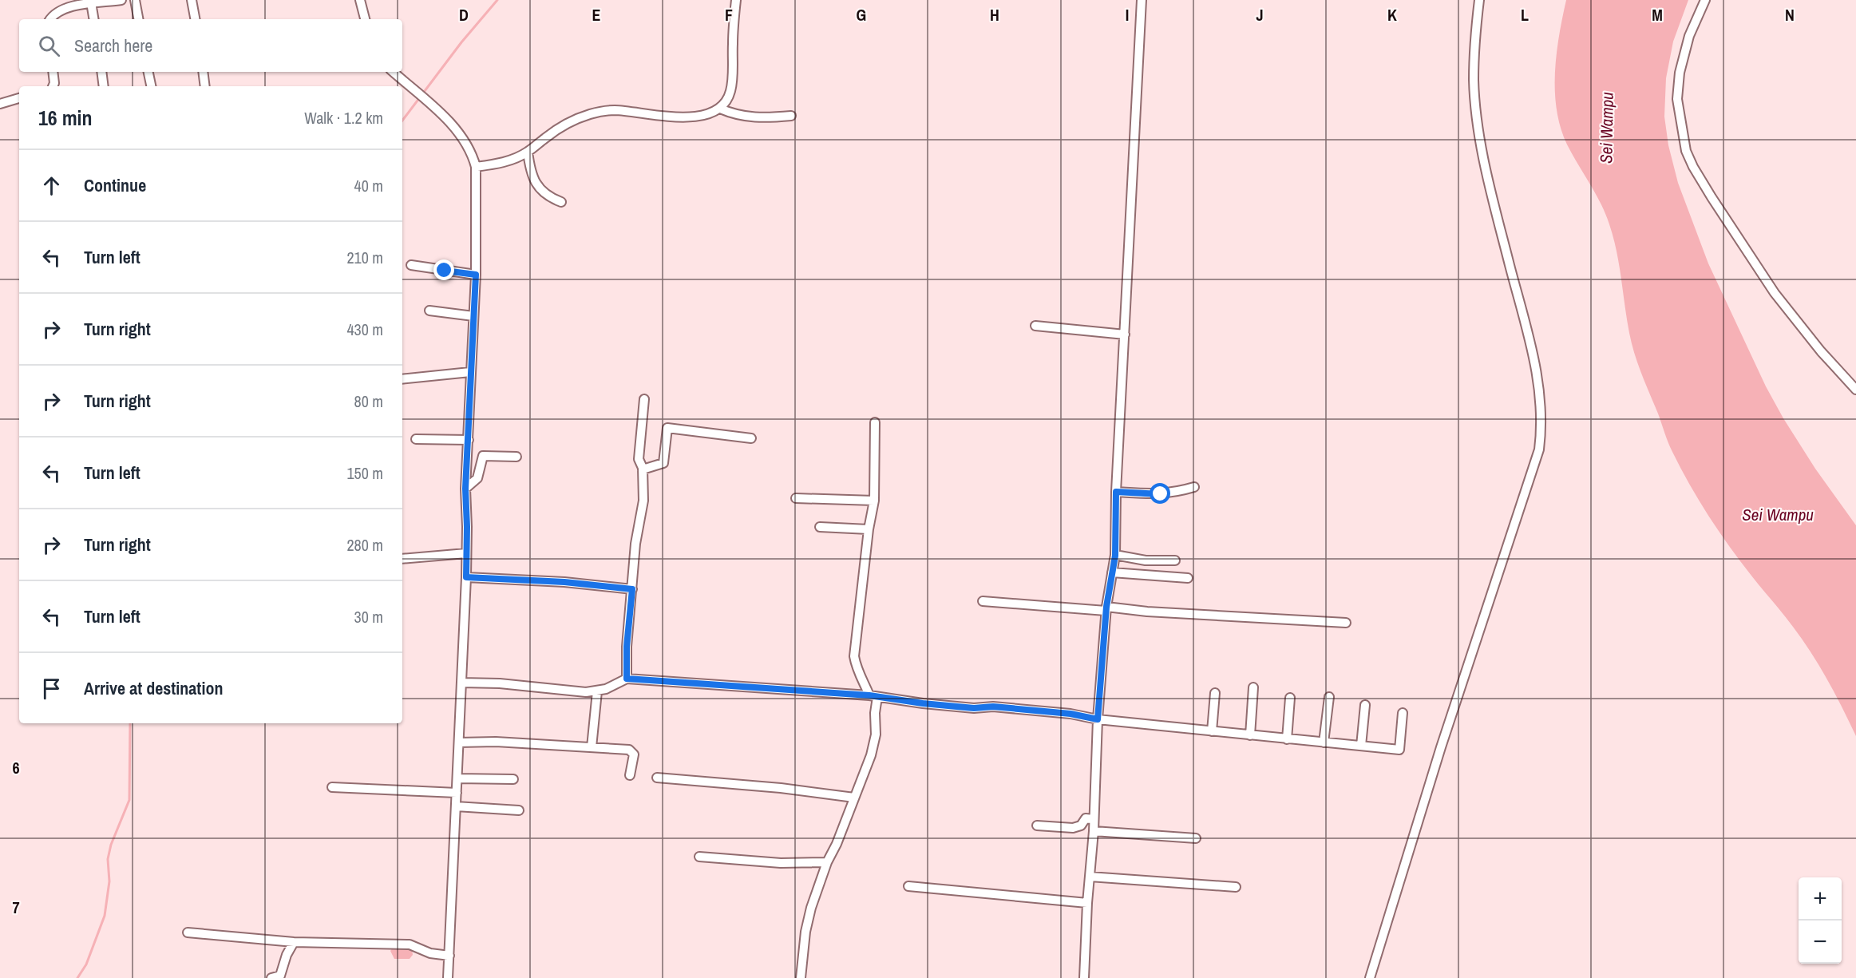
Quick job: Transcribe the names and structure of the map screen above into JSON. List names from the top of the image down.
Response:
{
  "water": ["Sei Wampu"],
  "page": {
    "search": "Search here",
    "heading": ["16 min", "Walk · 1.2 km"],
    "list": [
      ["Continue", "40 m"],
      ["Turn left", "210 m"],
      ["Turn right", "430 m"],
      ["Turn right", "80 m"],
      ["Turn left", "150 m"],
      ["Turn right", "280 m"],
      ["Turn left", "30 m"],
      "Arrive at destination"
    ],
    "map_buttons": ["+", "−"]
  },
  "grid": {
    "columns": [
      "D",
      "E",
      "F",
      "G",
      "H",
      "I",
      "J",
      "K",
      "L",
      "M",
      "N"
    ],
    "rows": ["6", "7"]
  }
}
